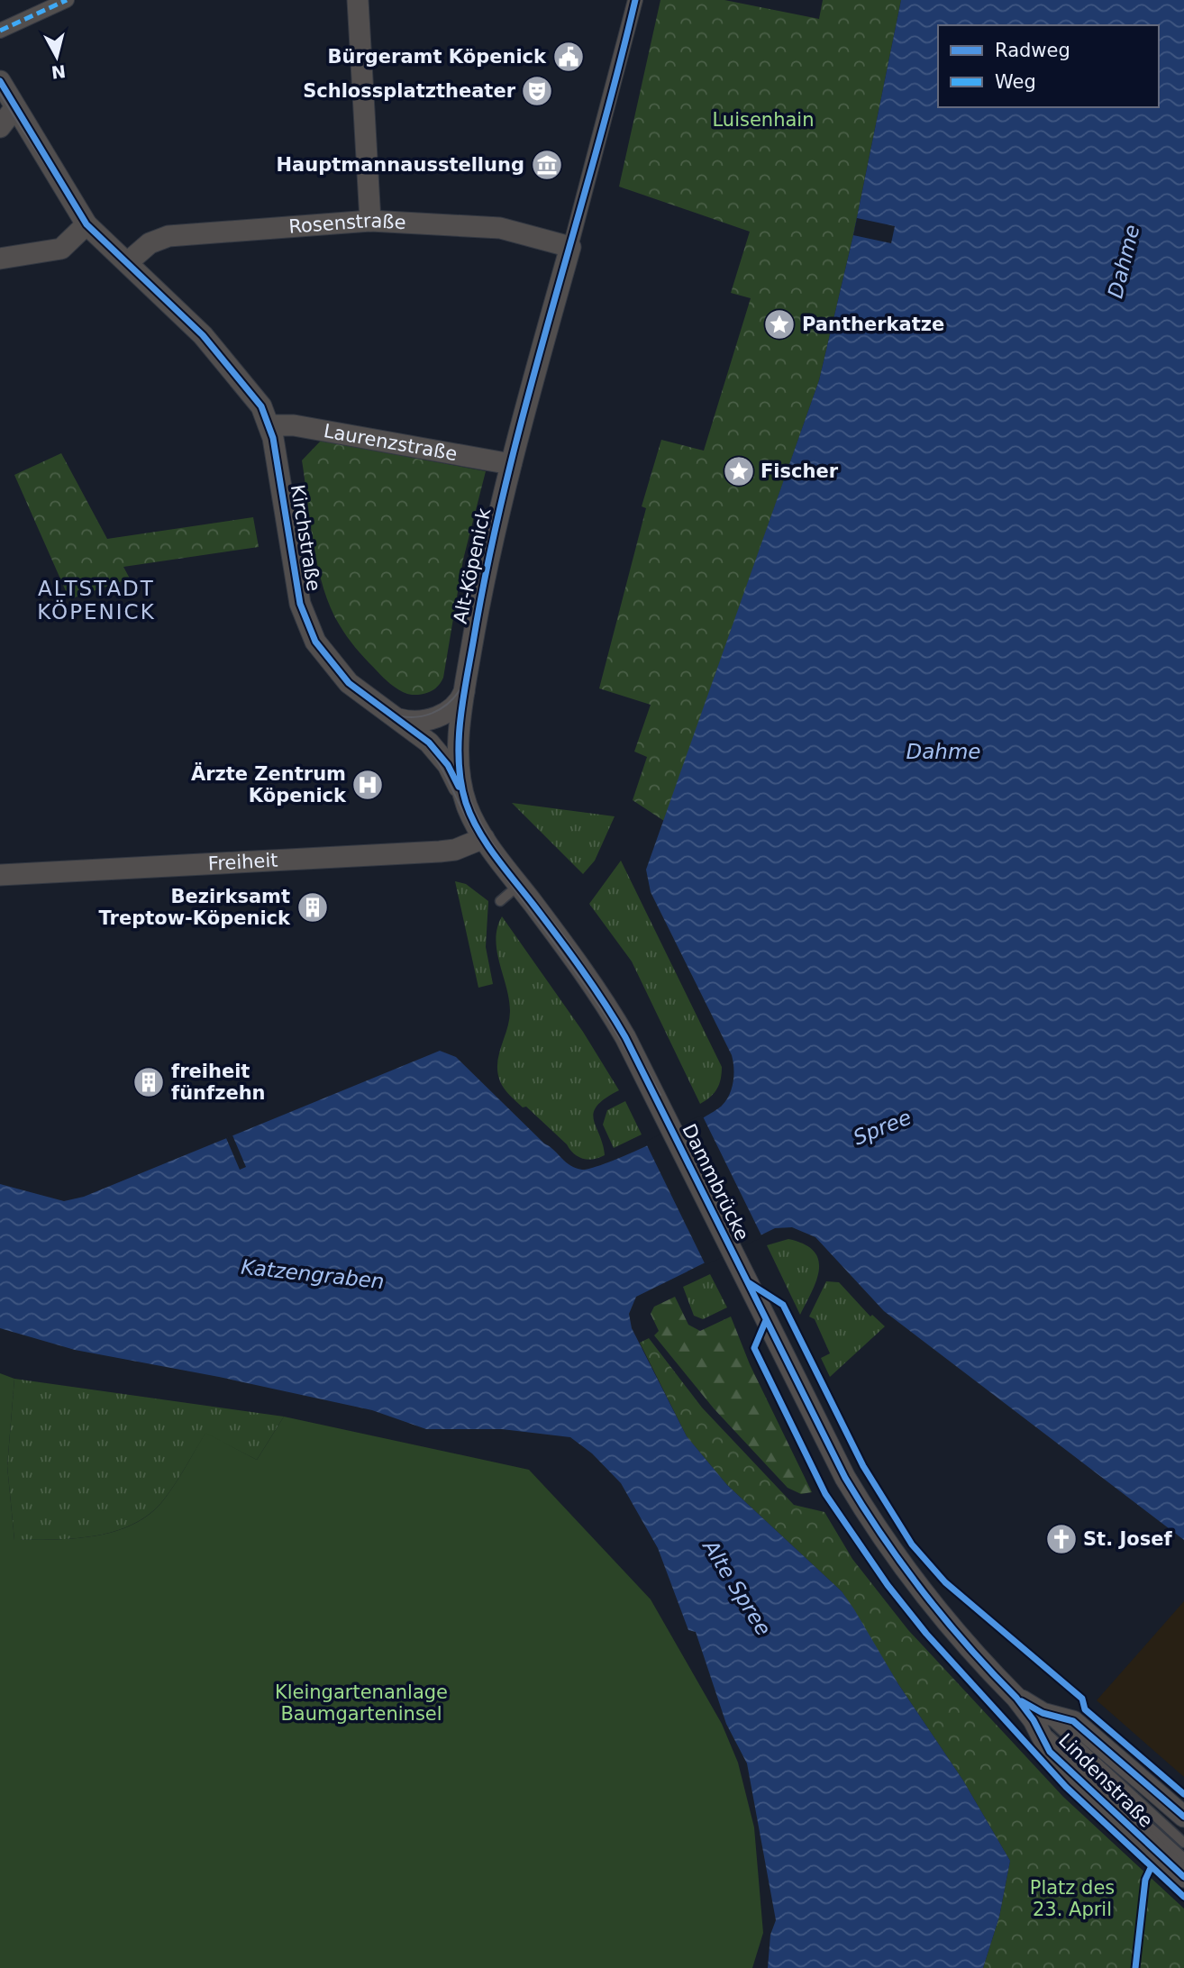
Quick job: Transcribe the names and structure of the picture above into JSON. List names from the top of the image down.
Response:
{
  "streets": {
    "street": [
      "Rosenstraße",
      "Laurenzstraße",
      "Kirchstraße",
      "Alt-Köpenick",
      "Freiheit",
      "Dammbrücke",
      "Lindenstraße"
    ]
  },
  "crossings": [
    ["Rosenstraße", "Kirchstraße"],
    ["Rosenstraße", "Alt-Köpenick"],
    ["Laurenzstraße", "Kirchstraße"],
    ["Laurenzstraße", "Alt-Köpenick"],
    ["Kirchstraße", "Alt-Köpenick"],
    ["Alt-Köpenick", "Freiheit"],
    ["Alt-Köpenick", "Dammbrücke"],
    ["Dammbrücke", "Lindenstraße"]
  ],
  "districts": ["ALTSTADT KÖPENICK"],
  "water": [
    "Dahme",
    "Spree",
    "Katzengraben",
    "Alte Spree"
  ],
  "parks": ["Luisenhain", "Kleingartenanlage Baumgarteninsel", "Platz des 23. April"],
  "places": {
    "public building": ["Bürgeramt Köpenick"],
    "theatre": ["Schlossplatztheater"],
    "museum": ["Hauptmannausstellung"],
    "place": ["Pantherkatze", "Fischer"],
    "hospital": ["Ärzte Zentrum Köpenick"],
    "building": ["Bezirksamt Treptow-Köpenick", "freiheit fünfzehn"],
    "church": ["St. Josef"]
  },
  "legend": ["Radweg", "Weg"],
  "north": "bottom"
}
